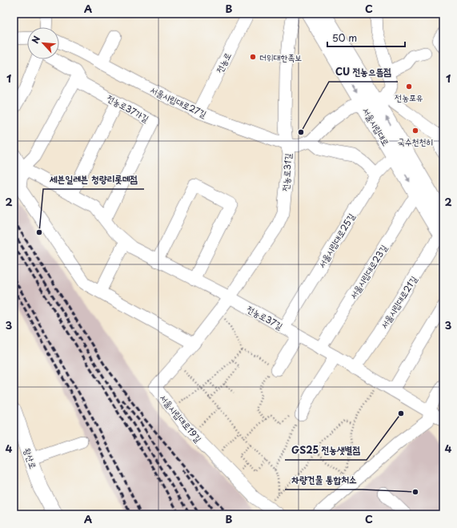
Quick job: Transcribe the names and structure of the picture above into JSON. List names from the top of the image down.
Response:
{
  "streets": {
    "main road": ["서울시립대로", "왕산로"],
    "street": [
      "전농로",
      "서울시립대로27길",
      "전농로37가길",
      "전농로31길",
      "서울시립대로25길",
      "서울시립대로23길",
      "서울시립대로21길",
      "전농로37길",
      "서울시립대로19길"
    ]
  },
  "crossings": [
    ["전농로", "서울시립대로27길"],
    ["서울시립대로27길", "서울시립대로"],
    ["서울시립대로27길", "전농로31길"],
    ["전농로37가길", "전농로37길"],
    ["서울시립대로", "서울시립대로25길"],
    ["서울시립대로", "서울시립대로23길"],
    ["서울시립대로", "서울시립대로21길"],
    ["전농로31길", "전농로37길"],
    ["전농로31길", "서울시립대로19길"],
    ["서울시립대로25길", "전농로37길"],
    ["서울시립대로23길", "전농로37길"],
    ["서울시립대로21길", "전농로37길"],
    ["전농로37길", "서울시립대로19길"]
  ],
  "places": [
    "더위대한족보",
    "전농포유",
    "국수천천히",
    "CU 전농으뜸점",
    "세븐일레븐 청량리롯데점",
    "GS25 전농샛별점",
    "차량건물 통합처소"
  ],
  "scale_bar": "50 m",
  "north": "top left",
  "grid": {
    "columns": ["A", "B", "C"],
    "rows": [
      "1",
      "2",
      "3",
      "4"
    ]
  }
}
